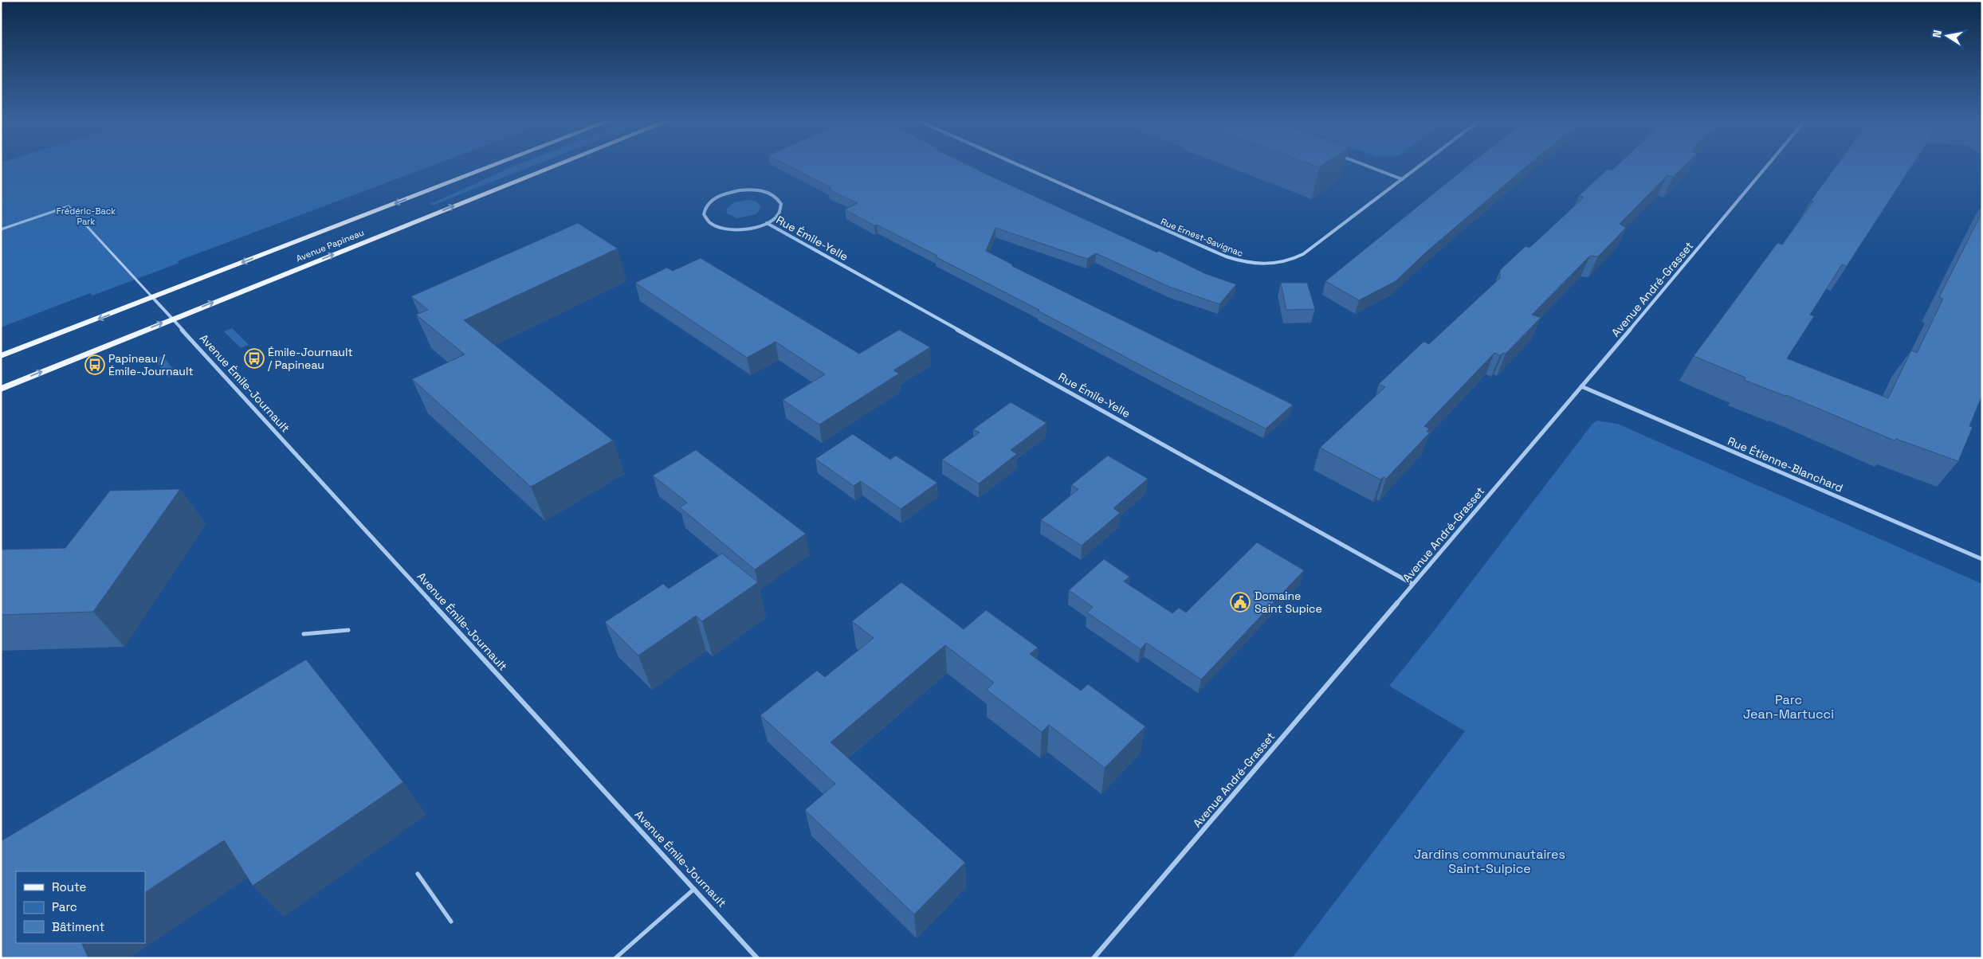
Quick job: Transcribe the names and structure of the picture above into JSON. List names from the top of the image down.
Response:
{
  "streets": {
    "main road": ["Avenue Papineau"],
    "street": [
      "Rue Ernest-Savignac",
      "Rue Émile-Yelle",
      "Avenue André-Grasset",
      "Avenue Émile-Journault",
      "Rue Étienne-Blanchard"
    ]
  },
  "crossings": [
    ["Rue Émile-Yelle", "Avenue André-Grasset"],
    ["Avenue Papineau", "Avenue Émile-Journault"],
    ["Avenue André-Grasset", "Rue Étienne-Blanchard"]
  ],
  "parks": ["Frédéric-Back Park", "Parc Jean-Martucci", "Jardins communautaires Saint-Sulpice"],
  "places": {
    "bus stop": ["Émile-Journault / Papineau", "Papineau / Émile-Journault"],
    "public building": ["Domaine Saint Supice"]
  },
  "legend": ["Route", "Parc", "Bâtiment"],
  "north": "left"
}
